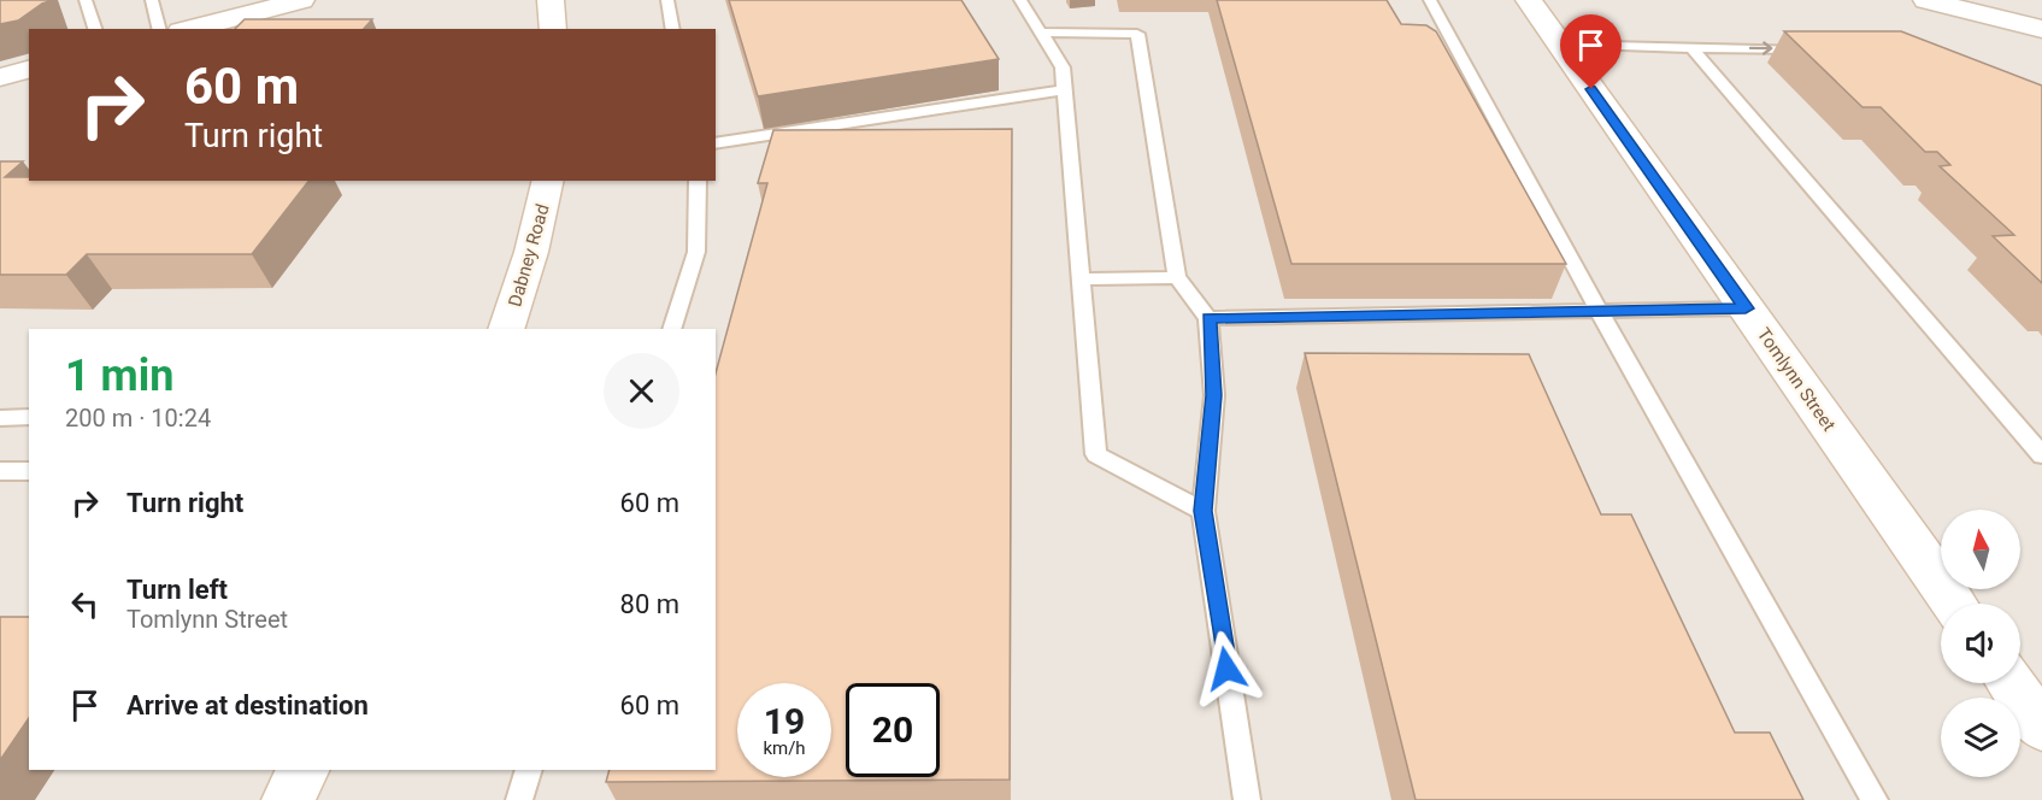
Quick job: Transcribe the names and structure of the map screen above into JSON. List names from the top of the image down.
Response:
{
  "streets": {
    "street": ["Dabney Road", "Tomlynn Street"]
  },
  "north": "top",
  "page": {
    "turn": ["60 m", "Turn right"],
    "heading": ["1 min", "200 m · 10:24"],
    "list": [
      {
        "name": "Turn right",
        "value": "60 m"
      },
      {
        "name": "Turn left",
        "note": "Tomlynn Street",
        "value": "80 m"
      },
      {
        "name": "Arrive at destination",
        "value": "60 m"
      }
    ],
    "speed": "19 km/h",
    "limit": "20"
  }
}
